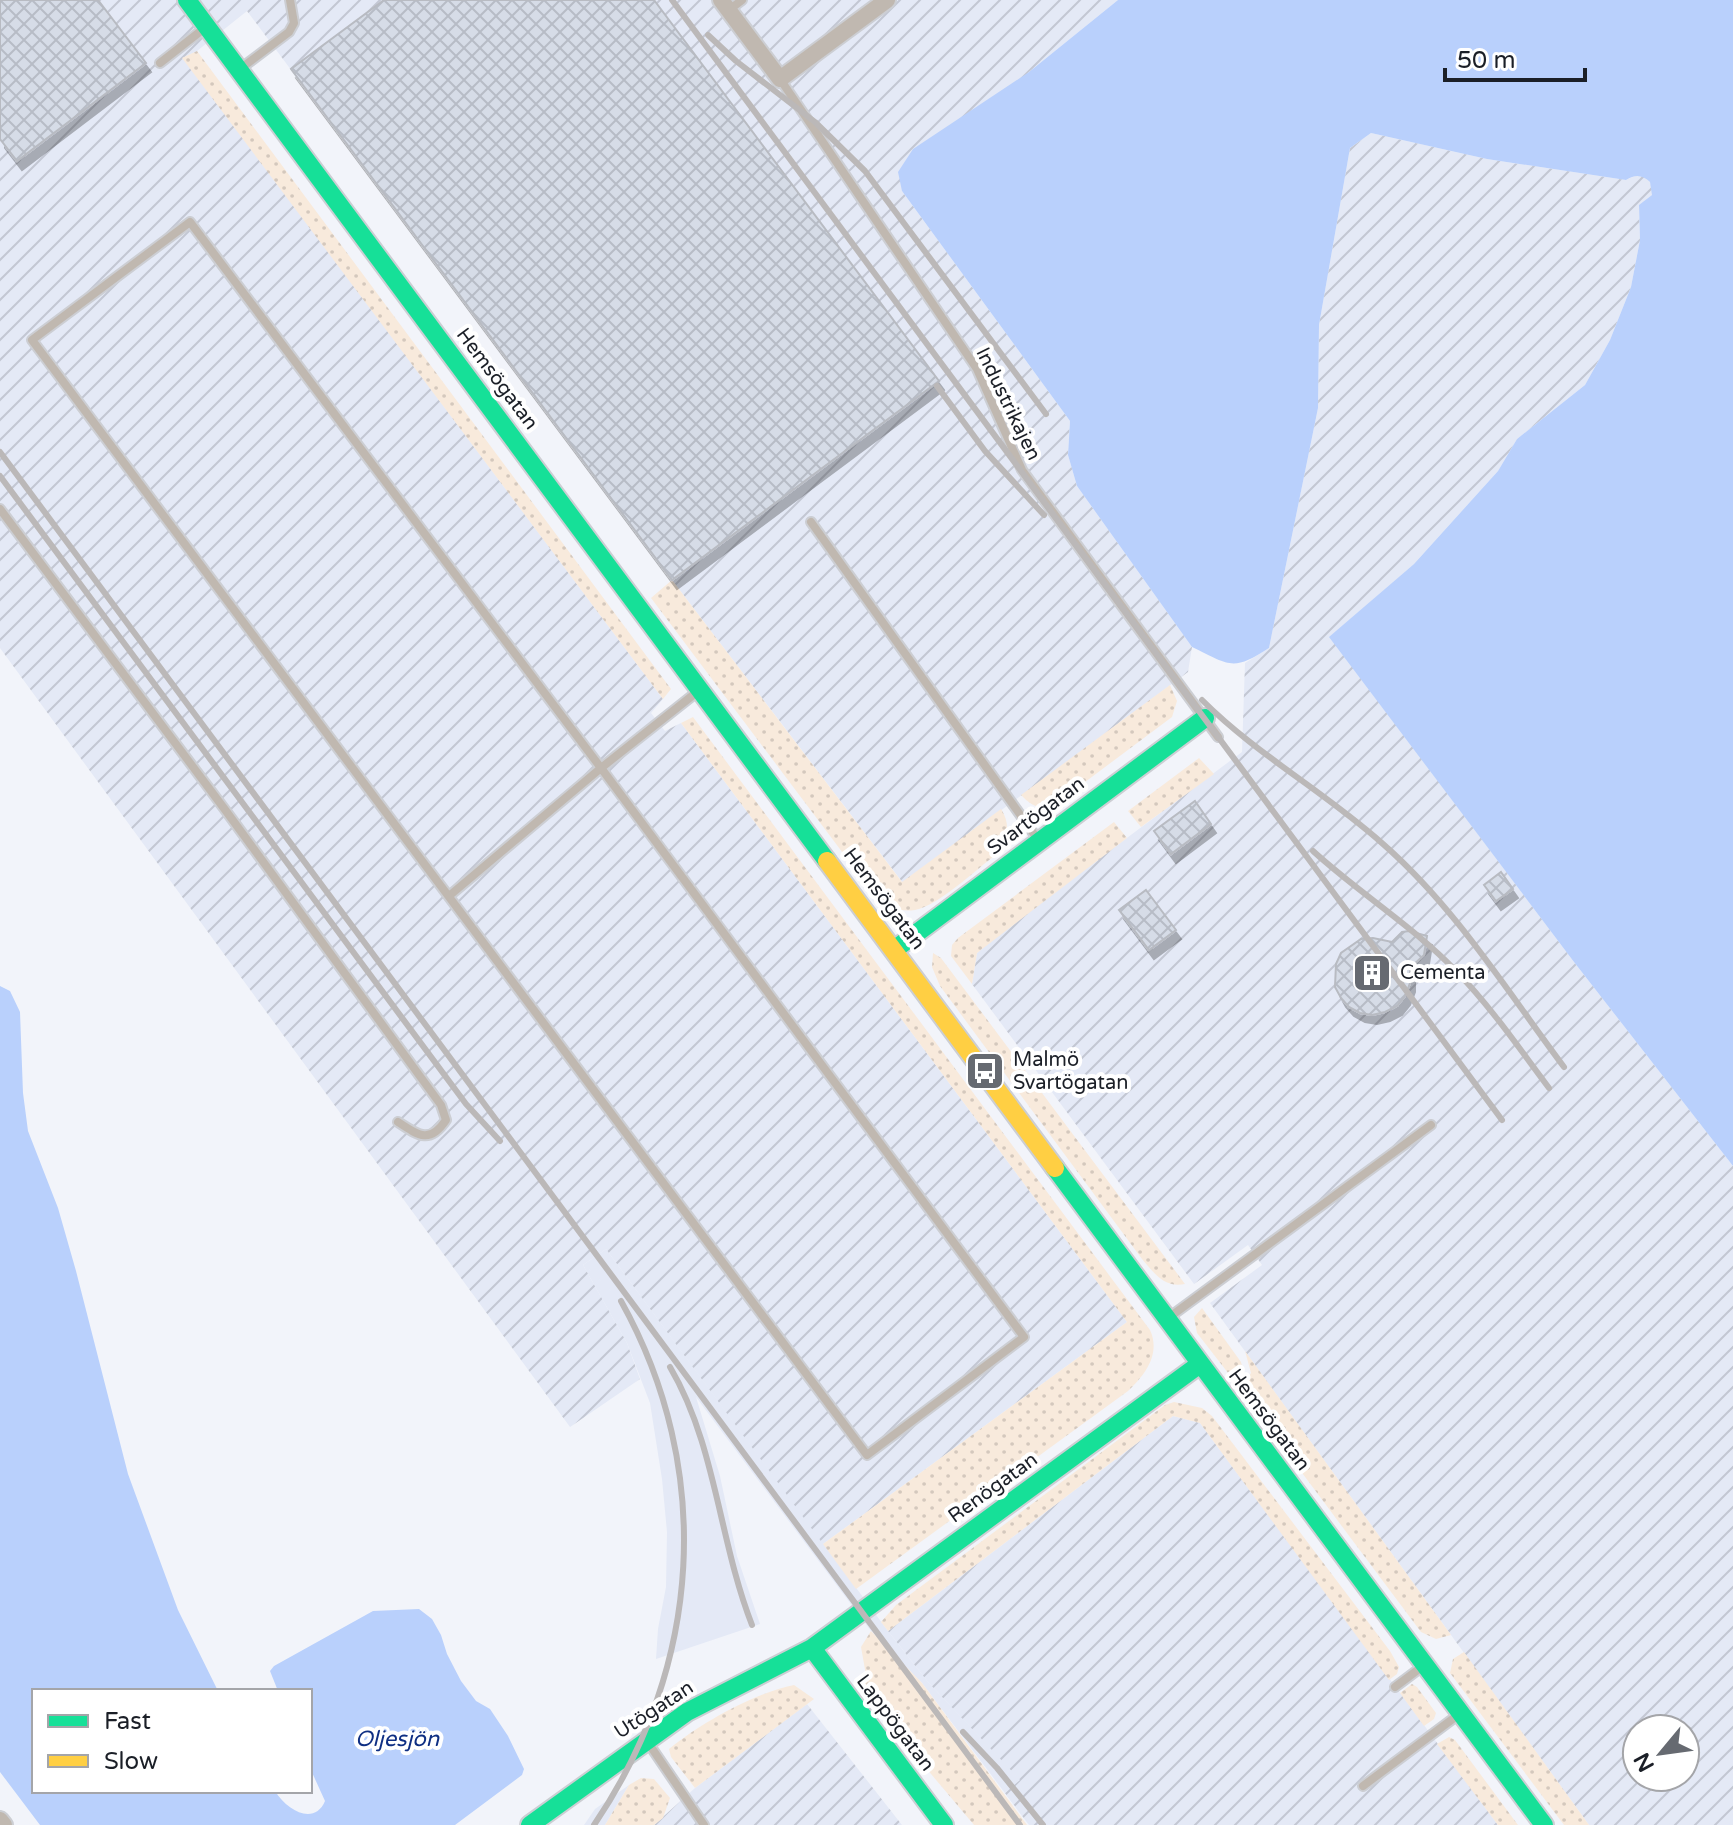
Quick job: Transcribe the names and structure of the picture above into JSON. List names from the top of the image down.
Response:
{
  "streets": {
    "street": [
      "Hemsögatan",
      "Svartögatan",
      "Renögatan",
      "Utögatan",
      "Lappögatan"
    ],
    "lane": ["Industrikajen"]
  },
  "crossings": [
    ["Hemsögatan", "Svartögatan"],
    ["Hemsögatan", "Renögatan"],
    ["Industrikajen", "Svartögatan"],
    ["Renögatan", "Utögatan"],
    ["Renögatan", "Lappögatan"],
    ["Utögatan", "Lappögatan"]
  ],
  "water": ["Oljesjön"],
  "places": {
    "building": ["Cementa"],
    "bus stop": ["Malmö Svartögatan"]
  },
  "legend": ["Fast", "Slow"],
  "scale_bar": "50 m",
  "north": "bottom left"
}
